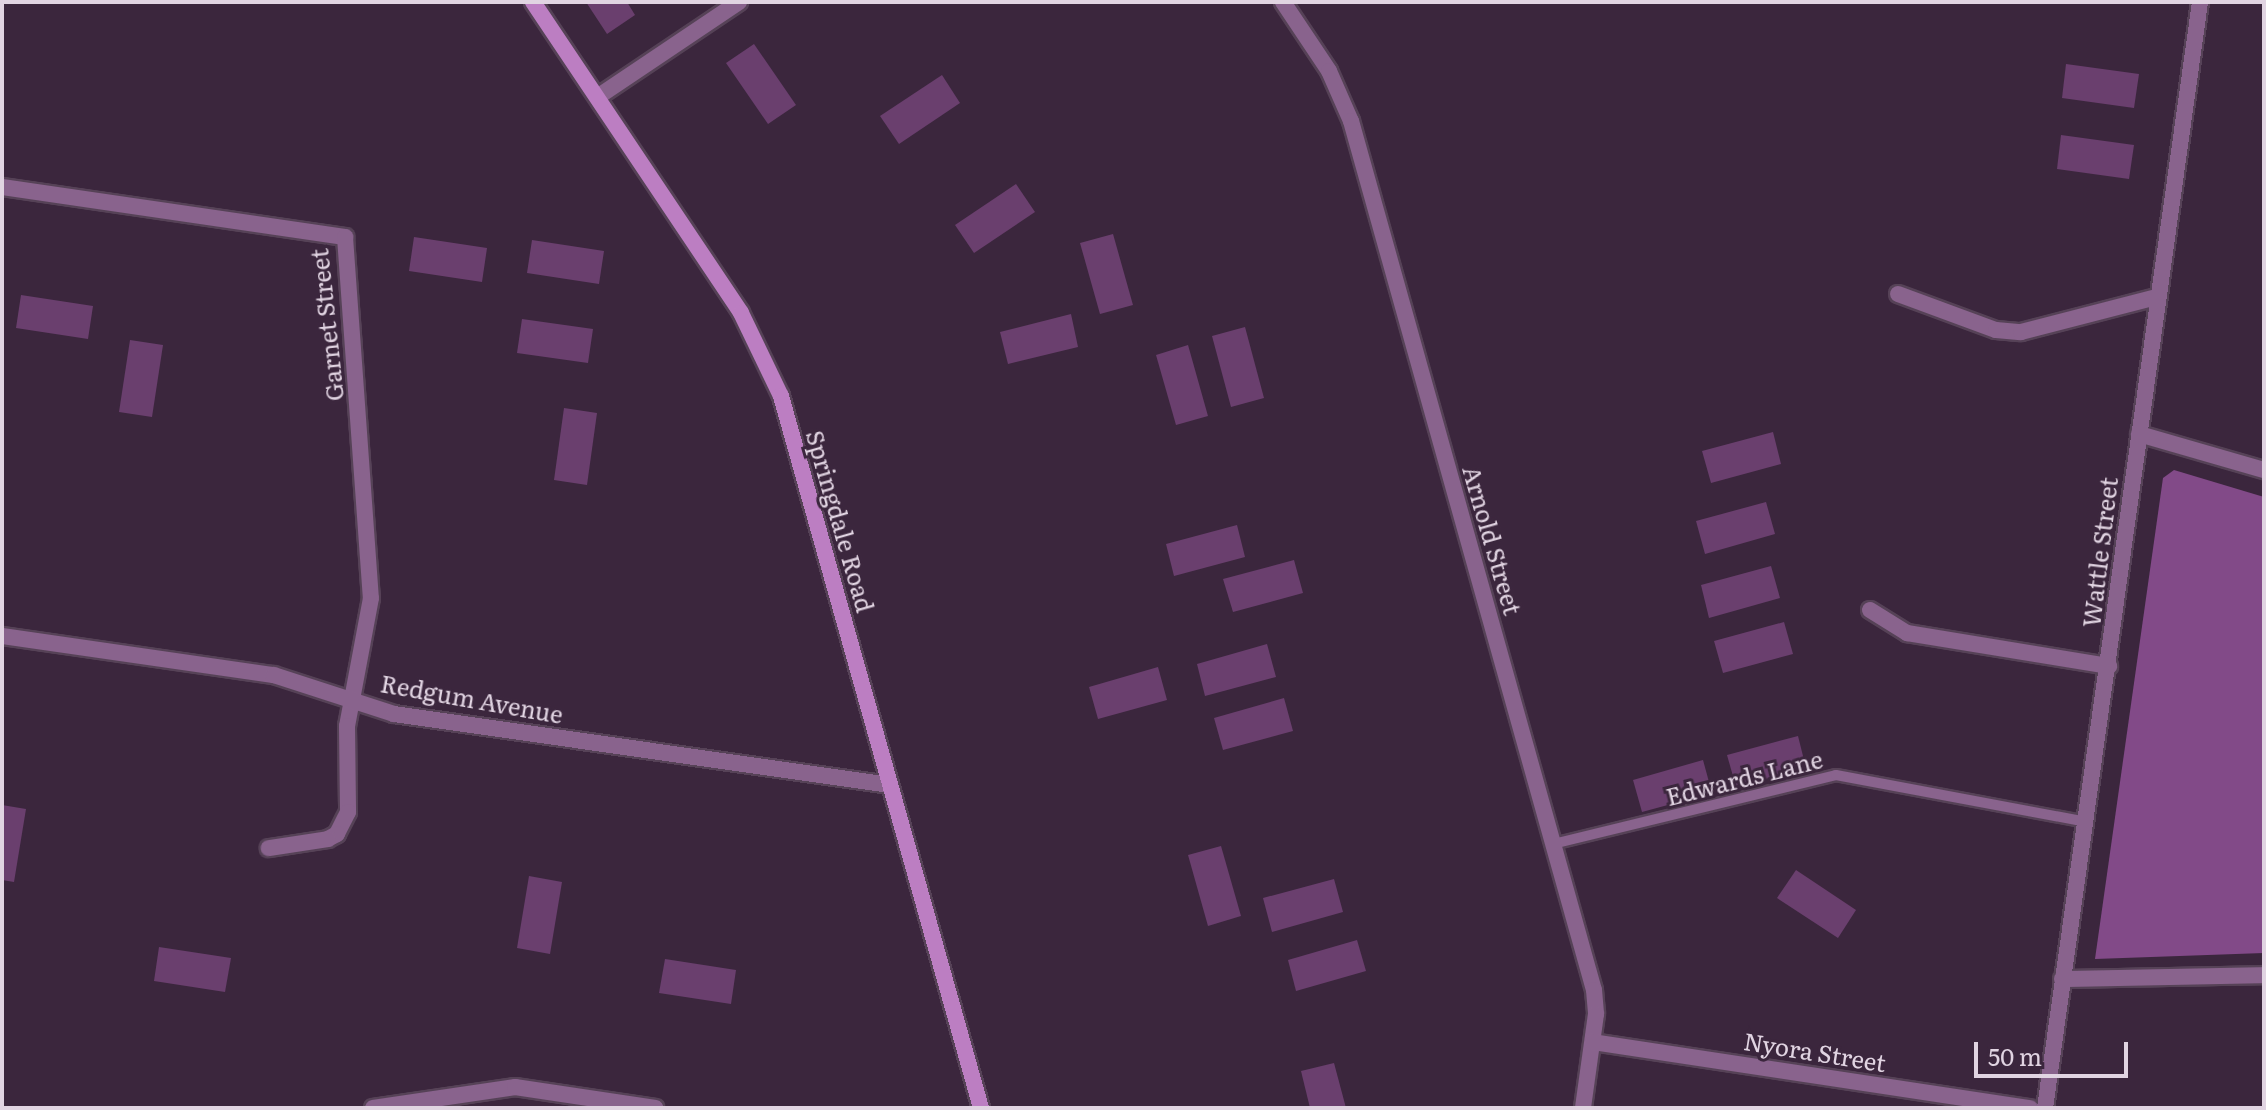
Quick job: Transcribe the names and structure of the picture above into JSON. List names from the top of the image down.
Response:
{
  "streets": {
    "main road": ["Springdale Road"],
    "street": [
      "Garnet Street",
      "Arnold Street",
      "Wattle Street",
      "Redgum Avenue",
      "Nyora Street"
    ],
    "lane": ["Edwards Lane"]
  },
  "crossings": [
    ["Garnet Street", "Redgum Avenue"],
    ["Springdale Road", "Redgum Avenue"],
    ["Arnold Street", "Edwards Lane"],
    ["Arnold Street", "Nyora Street"],
    ["Wattle Street", "Edwards Lane"]
  ],
  "scale_bar": "50 m"
}
